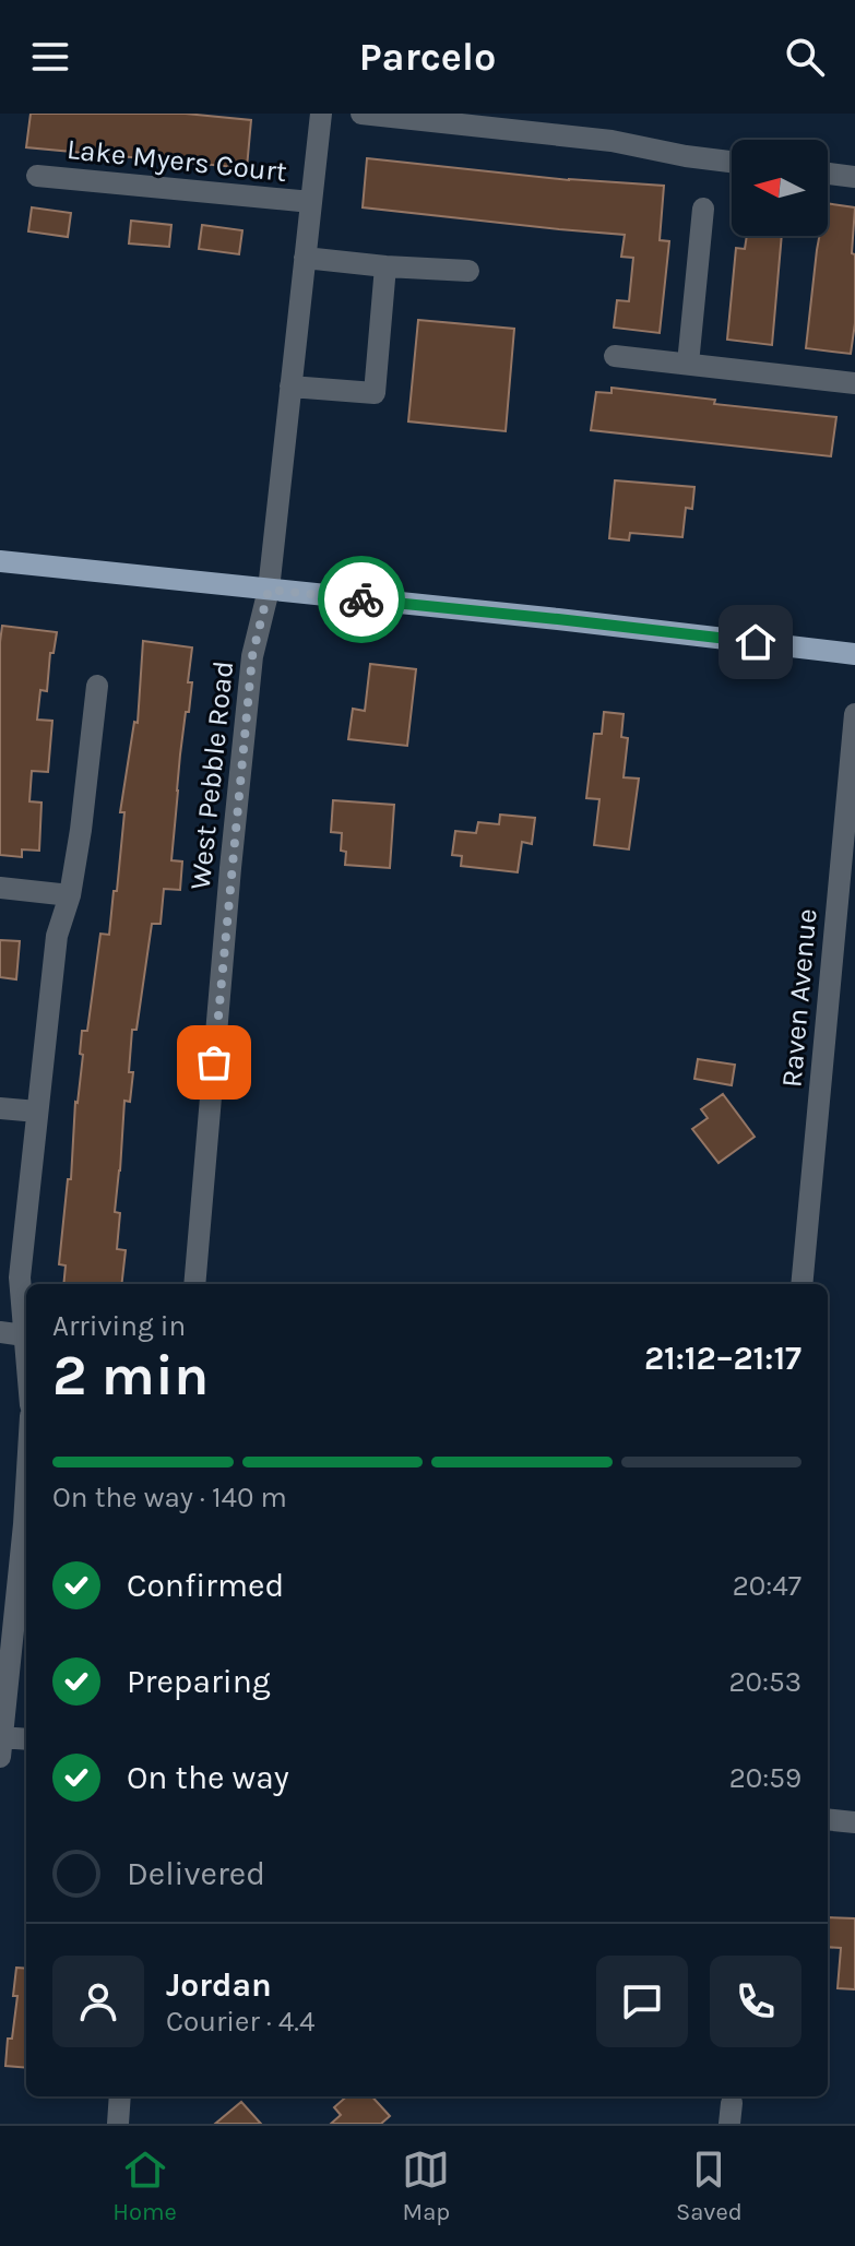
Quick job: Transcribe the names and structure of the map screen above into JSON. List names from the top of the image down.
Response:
{
  "streets": {
    "street": ["Lake Myers Court", "West Pebble Road", "Raven Avenue"]
  },
  "crossings": [
    ["Lake Myers Court", "West Pebble Road"]
  ],
  "north": "left",
  "page": {
    "header": "Parcelo",
    "heading": ["2 min", "Arriving in", "21:12–21:17"],
    "panel": ["Jordan", "Courier · 4.4"],
    "bar": "On the way · 140 m",
    "list": [
      ["Confirmed", "20:47"],
      ["Preparing", "20:53"],
      ["On the way", "20:59"],
      "Delivered"
    ],
    "tabs": ["Home", "Map", "Saved"]
  }
}
